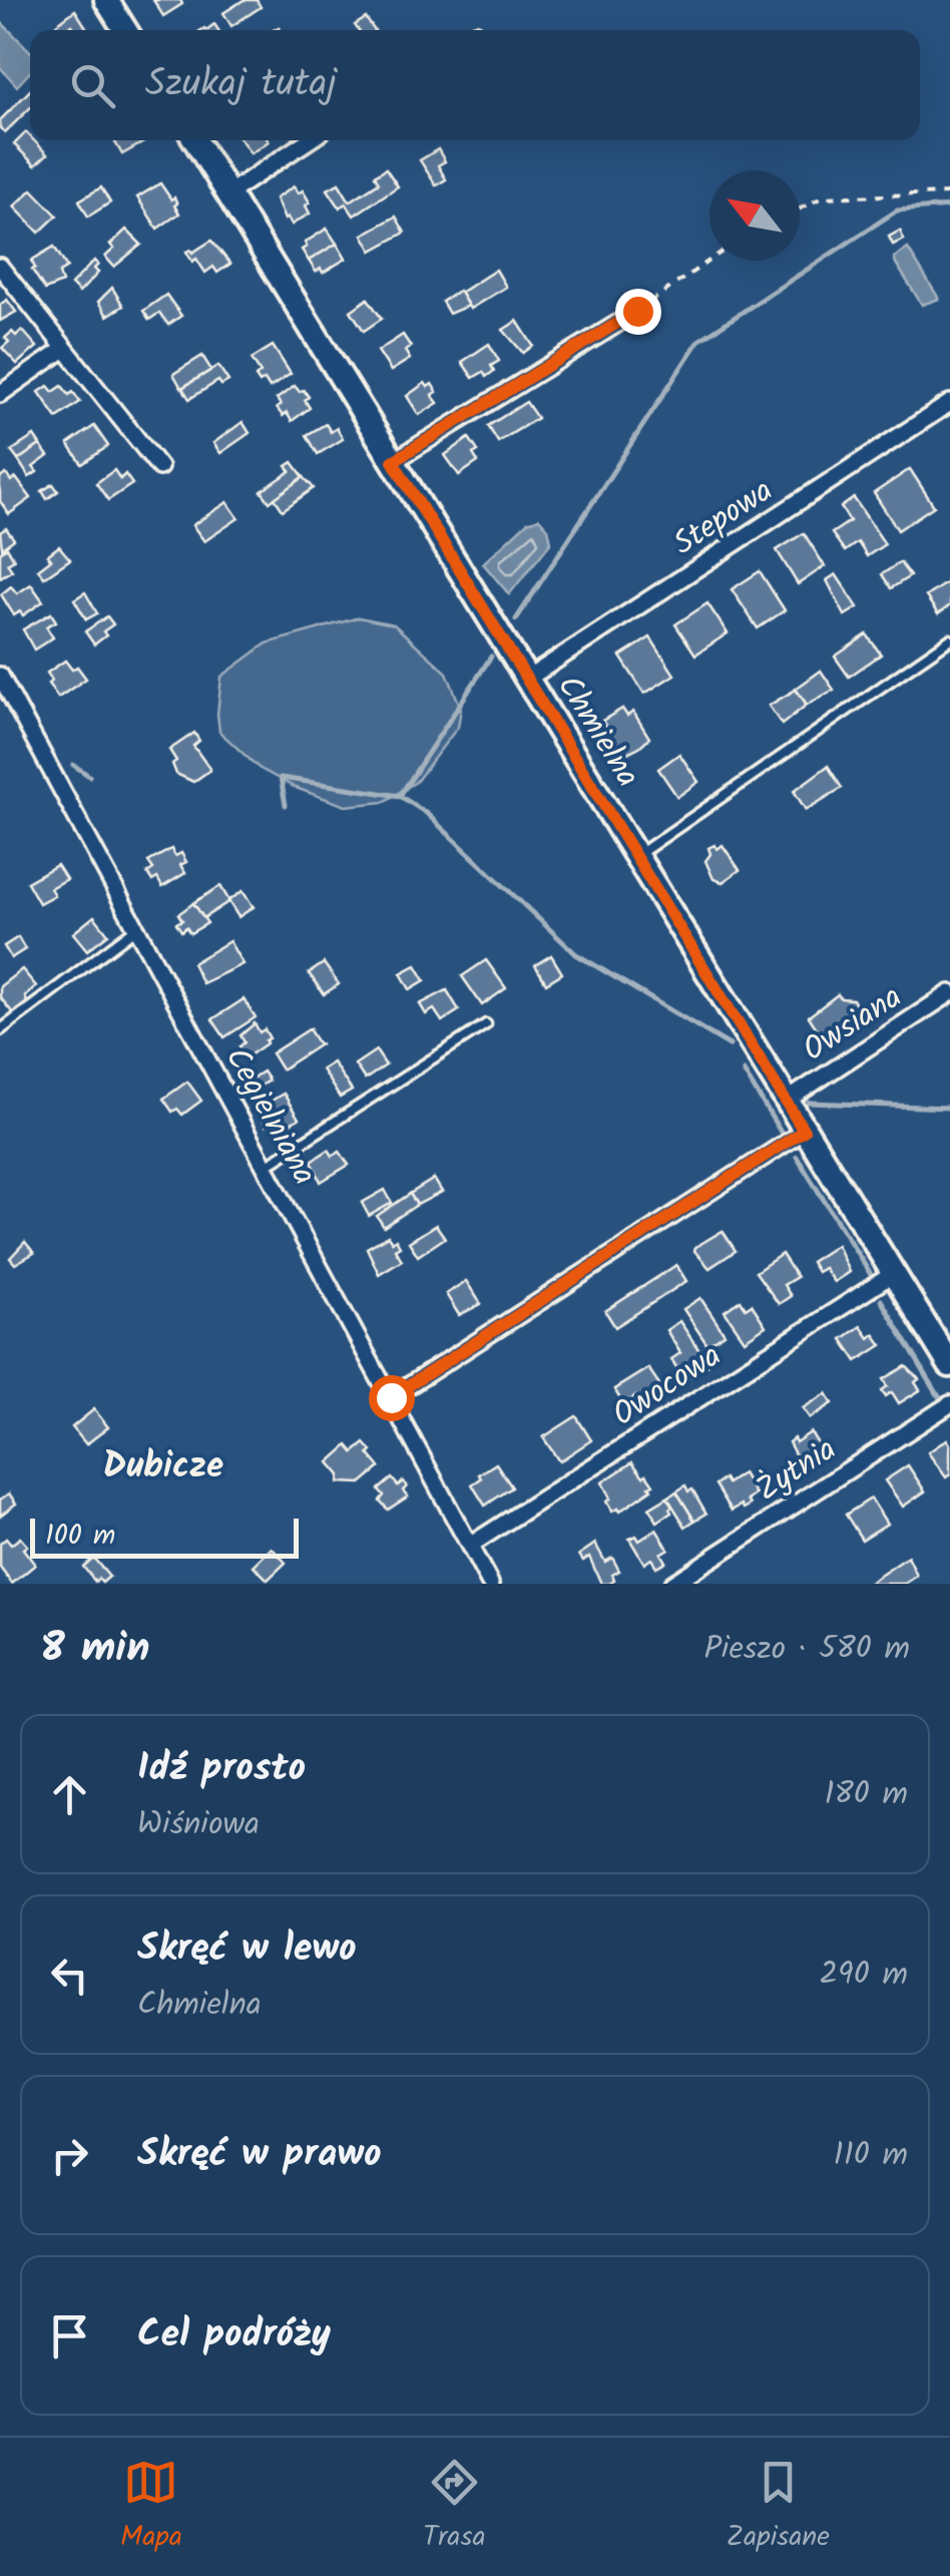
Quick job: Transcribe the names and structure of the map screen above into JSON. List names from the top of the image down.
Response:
{
  "streets": {
    "street": [
      "Stepowa",
      "Chmielna",
      "Owsiana",
      "Cegielniana",
      "Owocowa",
      "Żytnia"
    ]
  },
  "crossings": [
    ["Stepowa", "Chmielna"],
    ["Chmielna", "Owsiana"],
    ["Chmielna", "Owocowa"],
    ["Cegielniana", "Owocowa"]
  ],
  "districts": ["Dubicze"],
  "scale_bar": "100 m",
  "north": "top left",
  "page": {
    "search": "Szukaj tutaj",
    "scale": "100 m",
    "heading": ["8 min", "Pieszo · 580 m"],
    "list": [
      ["Idź prosto", "Wiśniowa", "180 m"],
      ["Skręć w lewo", "Chmielna", "290 m"],
      ["Skręć w prawo", "110 m"],
      "Cel podróży"
    ],
    "nav": ["Mapa", "Trasa", "Zapisane"]
  }
}
